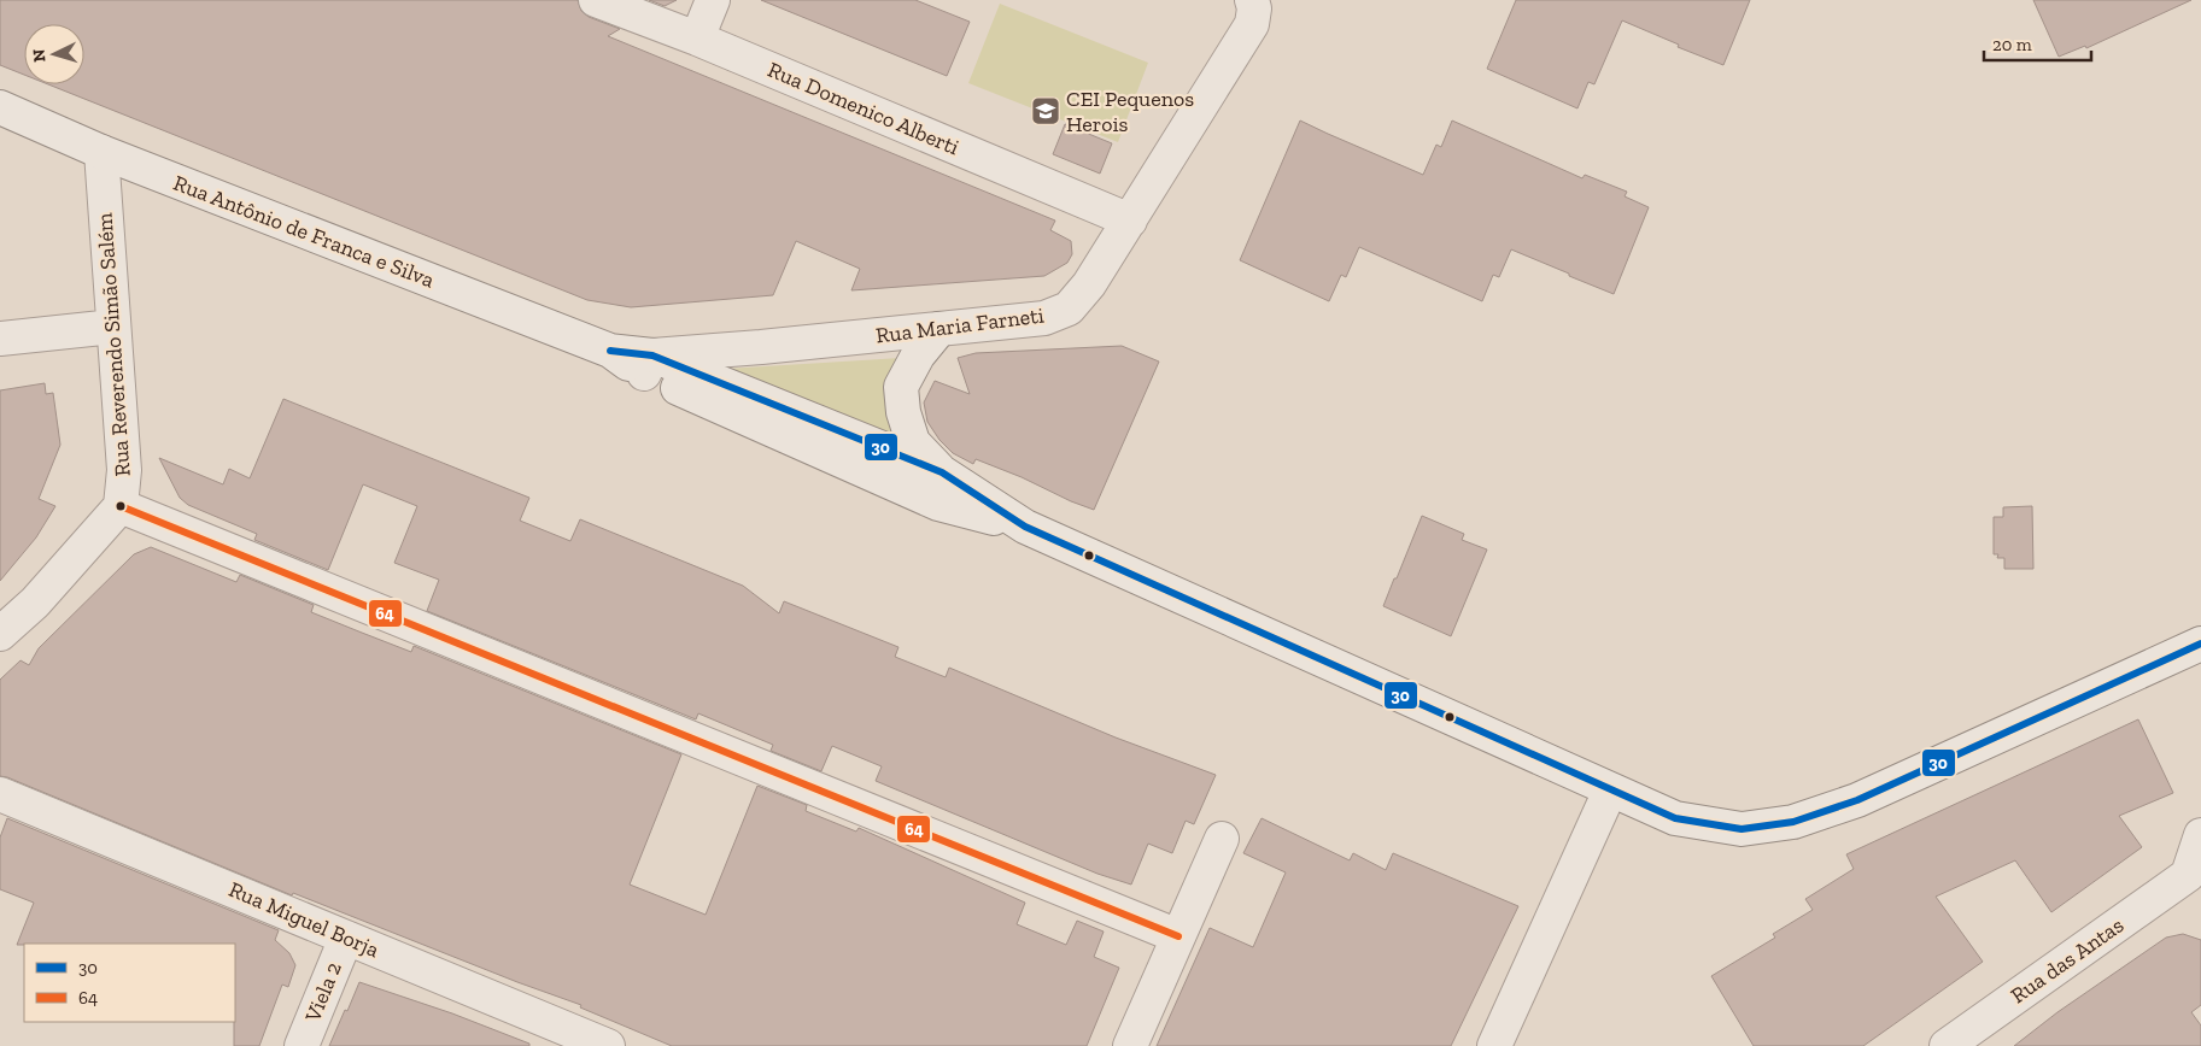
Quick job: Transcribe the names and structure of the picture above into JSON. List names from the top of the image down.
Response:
{
  "streets": {
    "street": [
      "Rua Domenico Alberti",
      "Rua Antônio de Franca e Silva",
      "Rua Maria Farneti",
      "Rua Reverendo Simão Salém",
      "Rua Miguel Borja",
      "Rua das Antas",
      "Viela 2"
    ]
  },
  "crossings": [
    ["Rua Domenico Alberti", "Rua Maria Farneti"],
    ["Rua Antônio de Franca e Silva", "Rua Maria Farneti"],
    ["Rua Antônio de Franca e Silva", "Rua Reverendo Simão Salém"],
    ["Rua Miguel Borja", "Viela 2"]
  ],
  "places": {
    "school or university": ["CEI Pequenos Herois"]
  },
  "lines": ["transit line 30", "transit line 64"],
  "legend": ["30", "64"],
  "scale_bar": "20 m",
  "north": "left"
}
